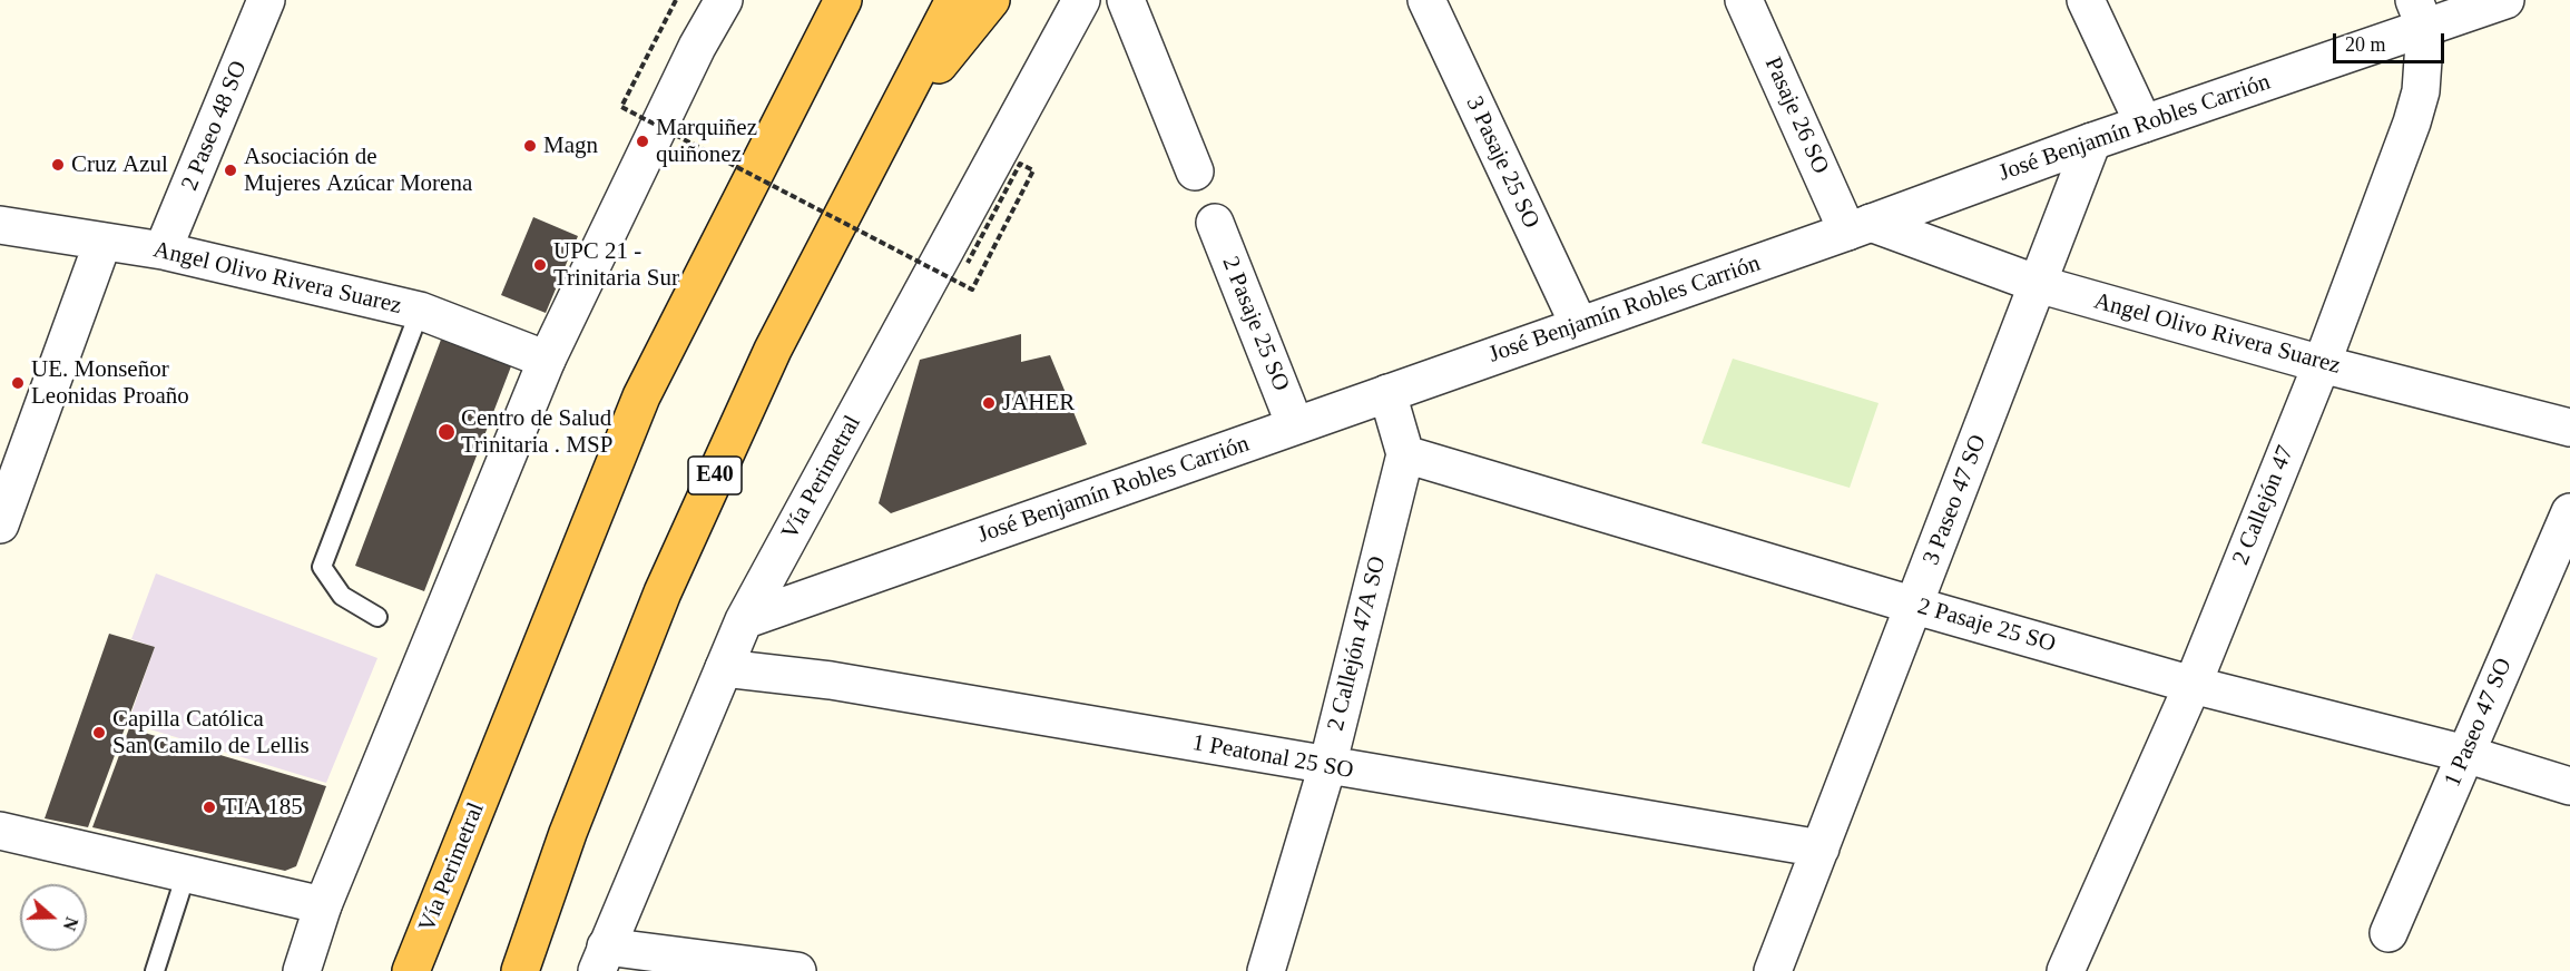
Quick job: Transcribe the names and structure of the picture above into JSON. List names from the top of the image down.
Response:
{
  "streets": {
    "highway": ["E40", "Vía Perimetral"],
    "street": [
      "Pasaje 26 SO",
      "2 Paseo 48 SO",
      "José Benjamín Robles Carrión",
      "3 Pasaje 25 SO",
      "Angel Olivo Rivera Suarez",
      "2 Pasaje 25 SO",
      "3 Paseo 47 SO",
      "2 Callejón 47",
      "2 Callejón 47A SO",
      "1 Paseo 47 SO",
      "1 Peatonal 25 SO"
    ]
  },
  "crossings": [
    ["Pasaje 26 SO", "José Benjamín Robles Carrión"],
    ["Pasaje 26 SO", "Angel Olivo Rivera Suarez"],
    ["2 Paseo 48 SO", "Angel Olivo Rivera Suarez"],
    ["José Benjamín Robles Carrión", "3 Pasaje 25 SO"],
    ["José Benjamín Robles Carrión", "Angel Olivo Rivera Suarez"],
    ["José Benjamín Robles Carrión", "2 Pasaje 25 SO"],
    ["José Benjamín Robles Carrión", "Vía Perimetral"],
    ["José Benjamín Robles Carrión", "3 Paseo 47 SO"],
    ["José Benjamín Robles Carrión", "2 Callejón 47"],
    ["Angel Olivo Rivera Suarez", "3 Paseo 47 SO"],
    ["Angel Olivo Rivera Suarez", "2 Callejón 47"],
    ["2 Pasaje 25 SO", "3 Paseo 47 SO"],
    ["2 Pasaje 25 SO", "2 Callejón 47"],
    ["2 Pasaje 25 SO", "2 Callejón 47A SO"],
    ["2 Pasaje 25 SO", "1 Paseo 47 SO"],
    ["Vía Perimetral", "1 Peatonal 25 SO"],
    ["3 Paseo 47 SO", "1 Peatonal 25 SO"],
    ["2 Callejón 47A SO", "1 Peatonal 25 SO"]
  ],
  "places": [
    "Marquiñez quiñonez",
    "Magn",
    "Cruz Azul",
    "Asociación de Mujeres Azúcar Morena",
    "UPC 21 - Trinitaria Sur",
    "UE. Monseñor Leonidas Proaño",
    "JAHER",
    "Centro de Salud Trinitaria . MSP",
    "Capilla Católica San Camilo de Lellis",
    "TIA 185"
  ],
  "scale_bar": "20 m",
  "north": "right"
}
